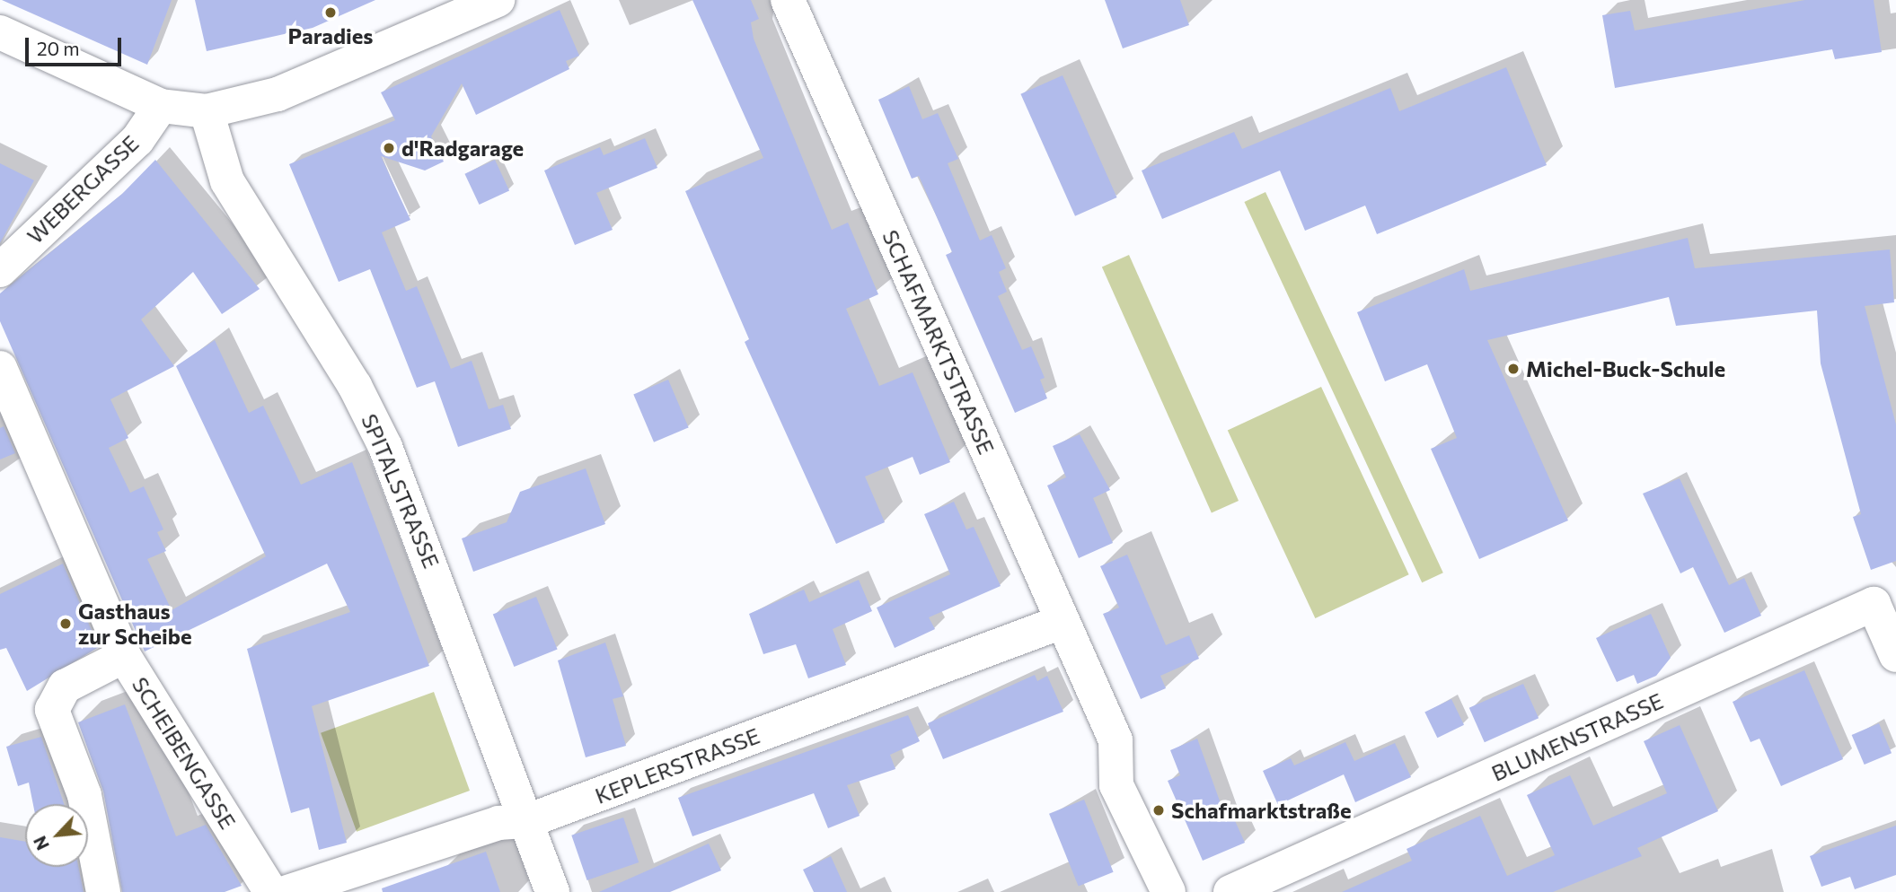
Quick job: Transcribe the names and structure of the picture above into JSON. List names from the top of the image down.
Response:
{
  "streets": {
    "street": [
      "WEBERGASSE",
      "SCHAFMARKTSTRASSE",
      "SPITALSTRASSE",
      "BLUMENSTRASSE",
      "SCHEIBENGASSE",
      "KEPLERSTRASSE"
    ]
  },
  "crossings": [
    ["SCHAFMARKTSTRASSE", "KEPLERSTRASSE"],
    ["SPITALSTRASSE", "KEPLERSTRASSE"]
  ],
  "places": [
    "Paradies",
    "d'Radgarage",
    "Michel-Buck-Schule",
    "Gasthaus zur Scheibe",
    "Schafmarktstraße"
  ],
  "scale_bar": "20 m",
  "north": "bottom left"
}
